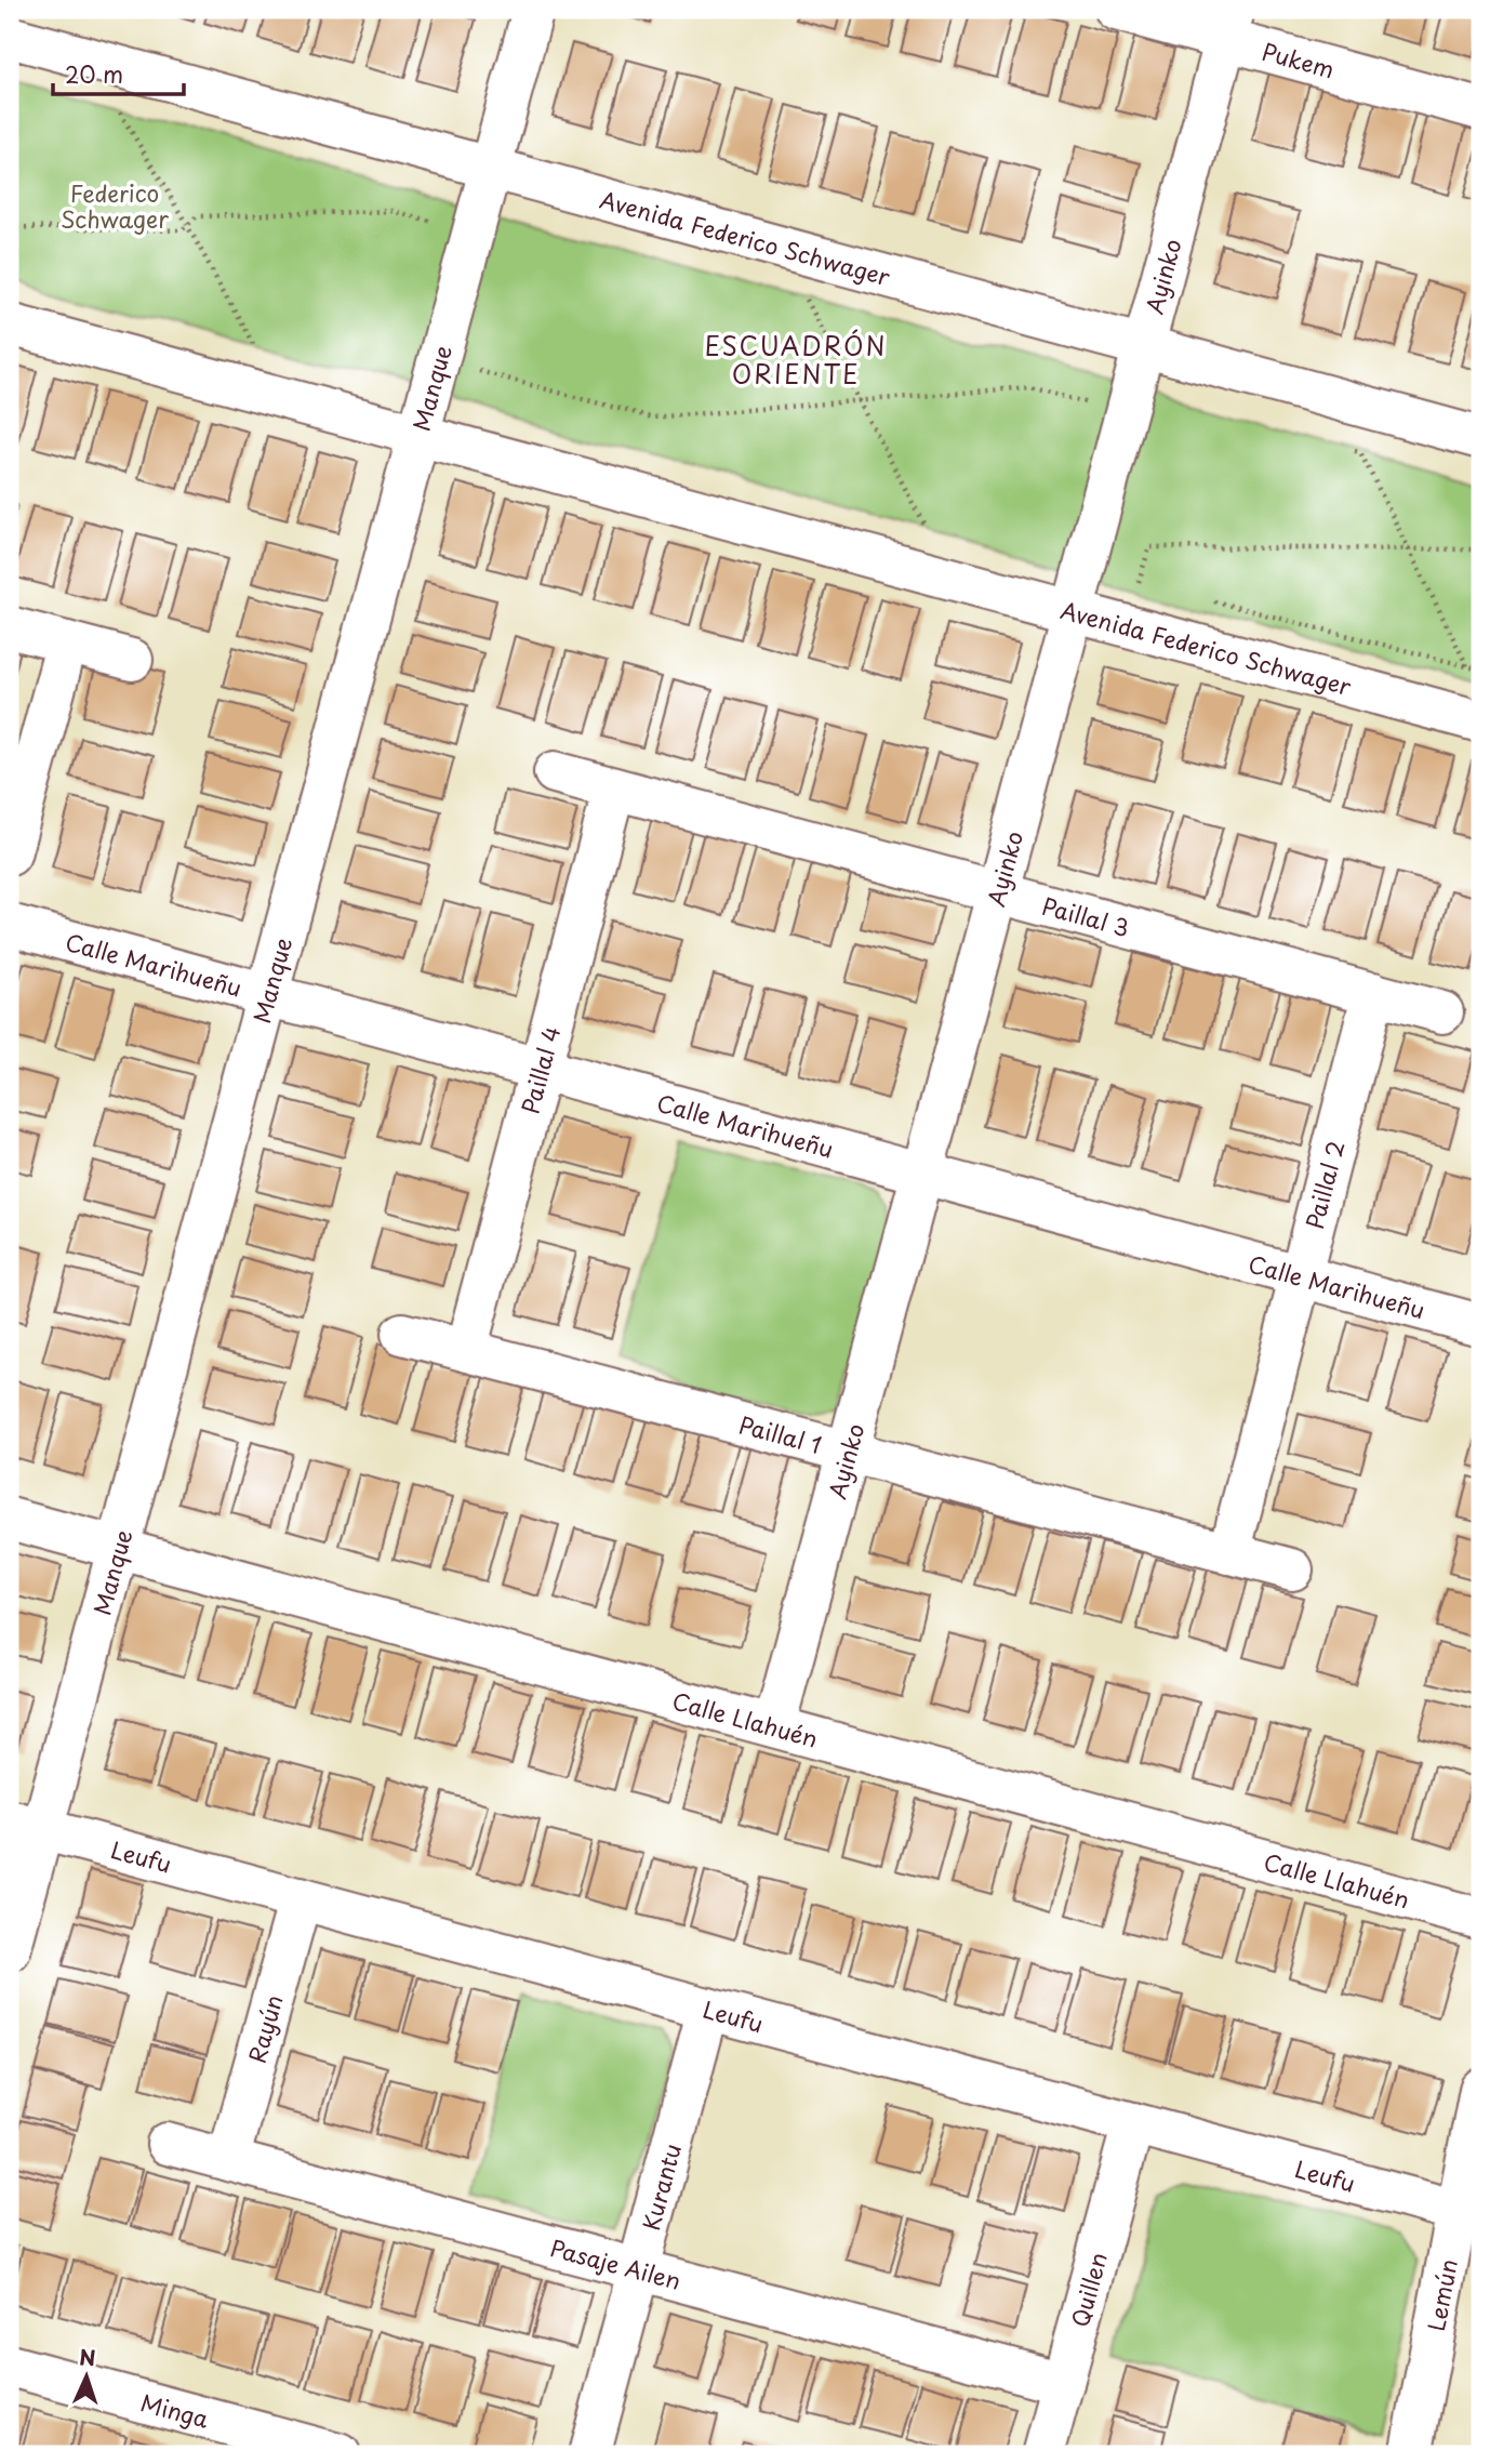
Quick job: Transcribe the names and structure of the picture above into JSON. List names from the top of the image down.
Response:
{
  "streets": {
    "street": [
      "Pukem",
      "Avenida Federico Schwager",
      "Ayinko",
      "Manque",
      "Paillal 3",
      "Calle Marihueñu",
      "Paillal 4",
      "Paillal 2",
      "Paillal 1",
      "Calle Llahuén",
      "Leufu",
      "Rayún",
      "Kurantu",
      "Pasaje Ailen",
      "Quillen",
      "Lemún",
      "Minga"
    ]
  },
  "crossings": [
    ["Pukem", "Ayinko"],
    ["Avenida Federico Schwager", "Ayinko"],
    ["Avenida Federico Schwager", "Manque"],
    ["Ayinko", "Paillal 3"],
    ["Ayinko", "Calle Marihueñu"],
    ["Ayinko", "Paillal 1"],
    ["Ayinko", "Calle Llahuén"],
    ["Manque", "Calle Marihueñu"],
    ["Manque", "Calle Llahuén"],
    ["Manque", "Leufu"],
    ["Paillal 3", "Paillal 4"],
    ["Paillal 3", "Paillal 2"],
    ["Calle Marihueñu", "Paillal 4"],
    ["Calle Marihueñu", "Paillal 2"],
    ["Paillal 4", "Paillal 1"],
    ["Paillal 2", "Paillal 1"],
    ["Leufu", "Rayún"],
    ["Leufu", "Kurantu"],
    ["Leufu", "Quillen"],
    ["Leufu", "Lemún"],
    ["Rayún", "Pasaje Ailen"],
    ["Kurantu", "Pasaje Ailen"],
    ["Pasaje Ailen", "Quillen"]
  ],
  "districts": ["ESCUADRÓN ORIENTE"],
  "parks": ["Federico Schwager"],
  "scale_bar": "20 m",
  "north": "top"
}
